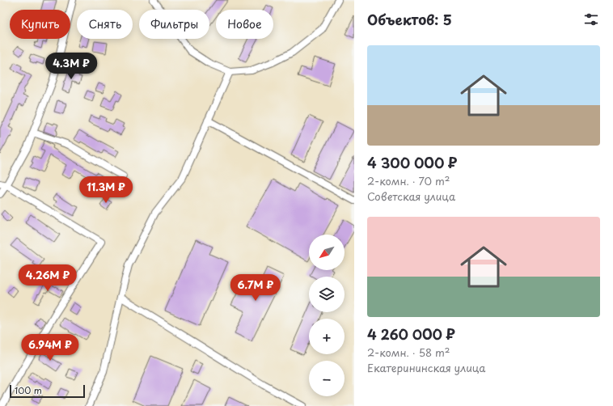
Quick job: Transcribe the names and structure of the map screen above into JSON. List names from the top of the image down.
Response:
{
  "scale_bar": "100 m",
  "north": "bottom left",
  "page": {
    "heading": "Объектов: 5",
    "chip": [
      "Купить",
      "Снять",
      "Фильтры",
      "Новое"
    ],
    "list": [
      {
        "name": "4 300 000 ₽",
        "note": "2-комн. · 70 m² · Советская улица"
      },
      {
        "name": "4 260 000 ₽",
        "note": "2-комн. · 58 m² · Екатерининская улица"
      }
    ],
    "price": [
      "4.3M ₽",
      "11.3M ₽",
      "4.26M ₽",
      "6.7M ₽",
      "6.94M ₽"
    ],
    "map_buttons": ["+", "−"],
    "scale": "100 m"
  }
}
